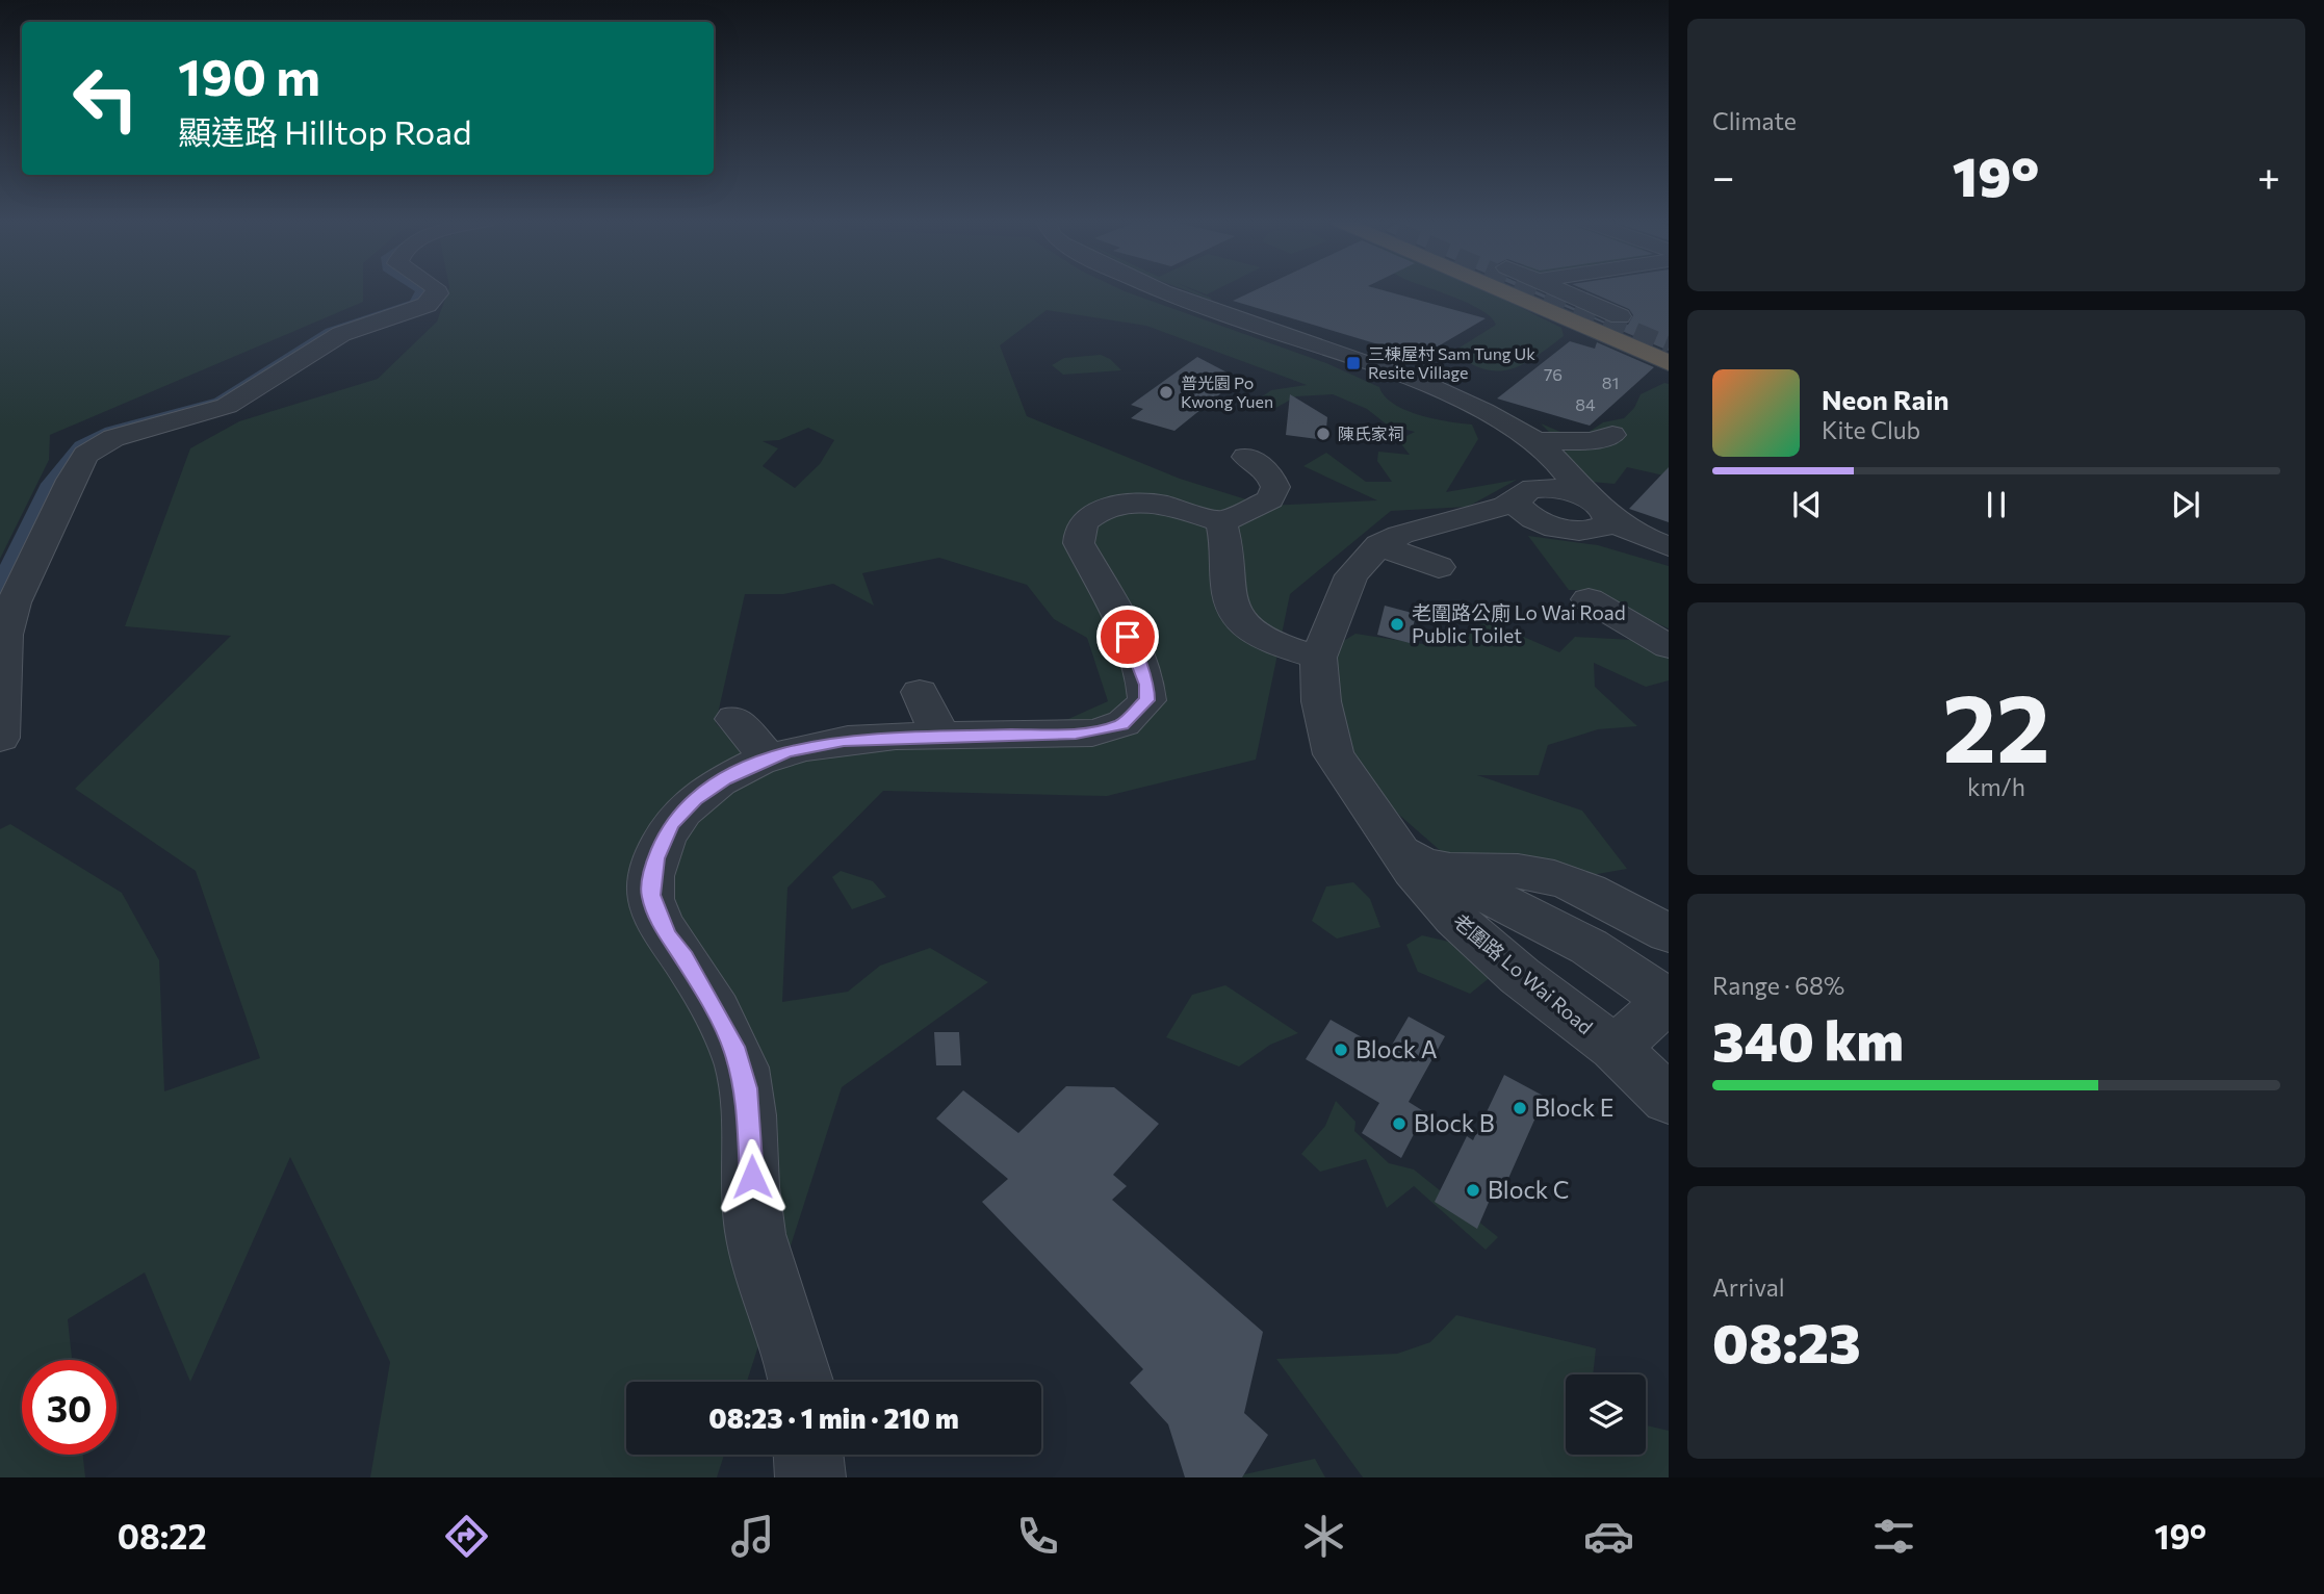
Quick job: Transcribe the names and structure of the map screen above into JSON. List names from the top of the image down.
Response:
{
  "streets": {
    "street": ["老圍路 Lo Wai Road"]
  },
  "places": {
    "transit": ["三棟屋村 Sam Tung Uk Resite Village"],
    "other": [
      "普光園 Po Kwong Yuen",
      "陳氏家祠",
      "老圍路公廁 Lo Wai Road Public Toilet",
      "Block A",
      "Block E",
      "Block B",
      "Block C"
    ]
  },
  "house_numbers": ["76", "81", "84"],
  "page": {
    "tile": [
      "Climate",
      ["22", "km/h"],
      ["Range · 68%", "340 km"],
      ["Arrival", "08:23"]
    ],
    "turn": ["190 m", "顯達路 Hilltop Road"],
    "heat": ["−", "19°", "+"],
    "song": ["Neon Rain", "Kite Club"],
    "limit": "30",
    "trip": "08:23 · 1 min · 210 m",
    "tabs": ["08:22", "19°"]
  }
}
